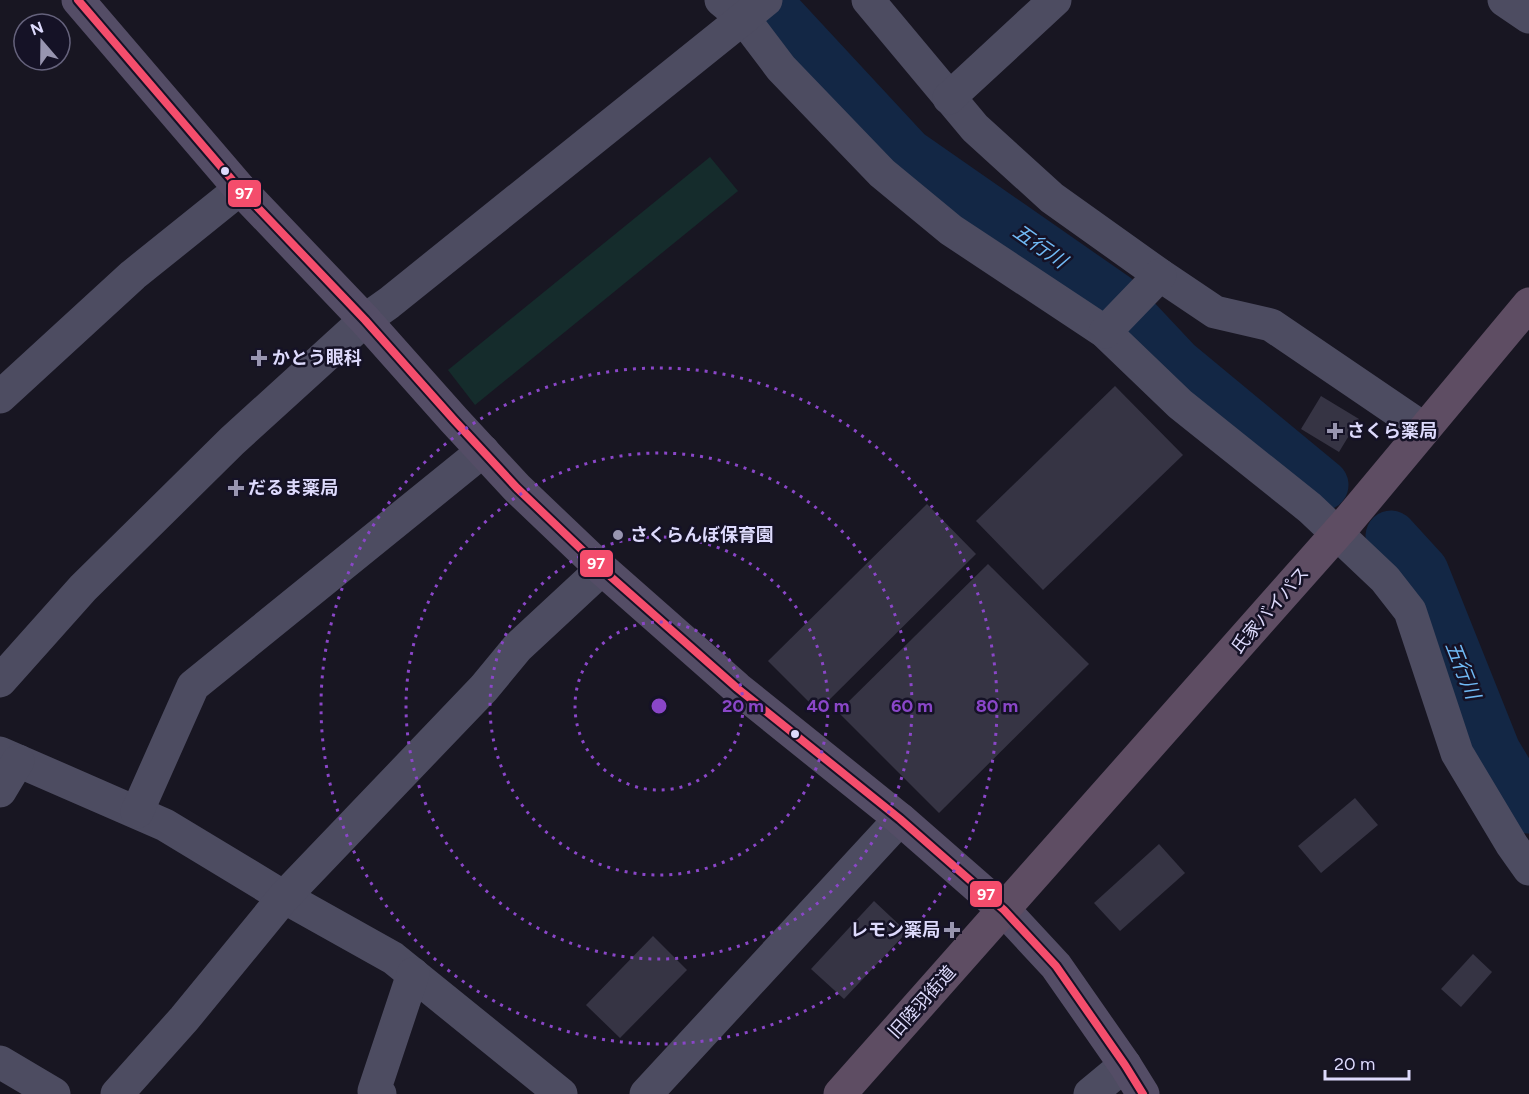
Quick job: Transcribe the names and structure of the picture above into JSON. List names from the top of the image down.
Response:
{
  "streets": {
    "highway": ["氏家バイパス", "旧陸羽街道"]
  },
  "crossings": [
    ["氏家バイパス", "旧陸羽街道"]
  ],
  "water": ["五行川"],
  "places": {
    "health": [
      "かとう眼科",
      "さくら薬局",
      "だるま薬局",
      "レモン薬局"
    ],
    "other": ["さくらんぼ保育園"]
  },
  "lines": ["transit line 97"],
  "scale_bar": "20 m",
  "north": "top",
  "rings": [
    "20 m",
    "40 m",
    "60 m",
    "80 m"
  ]
}
